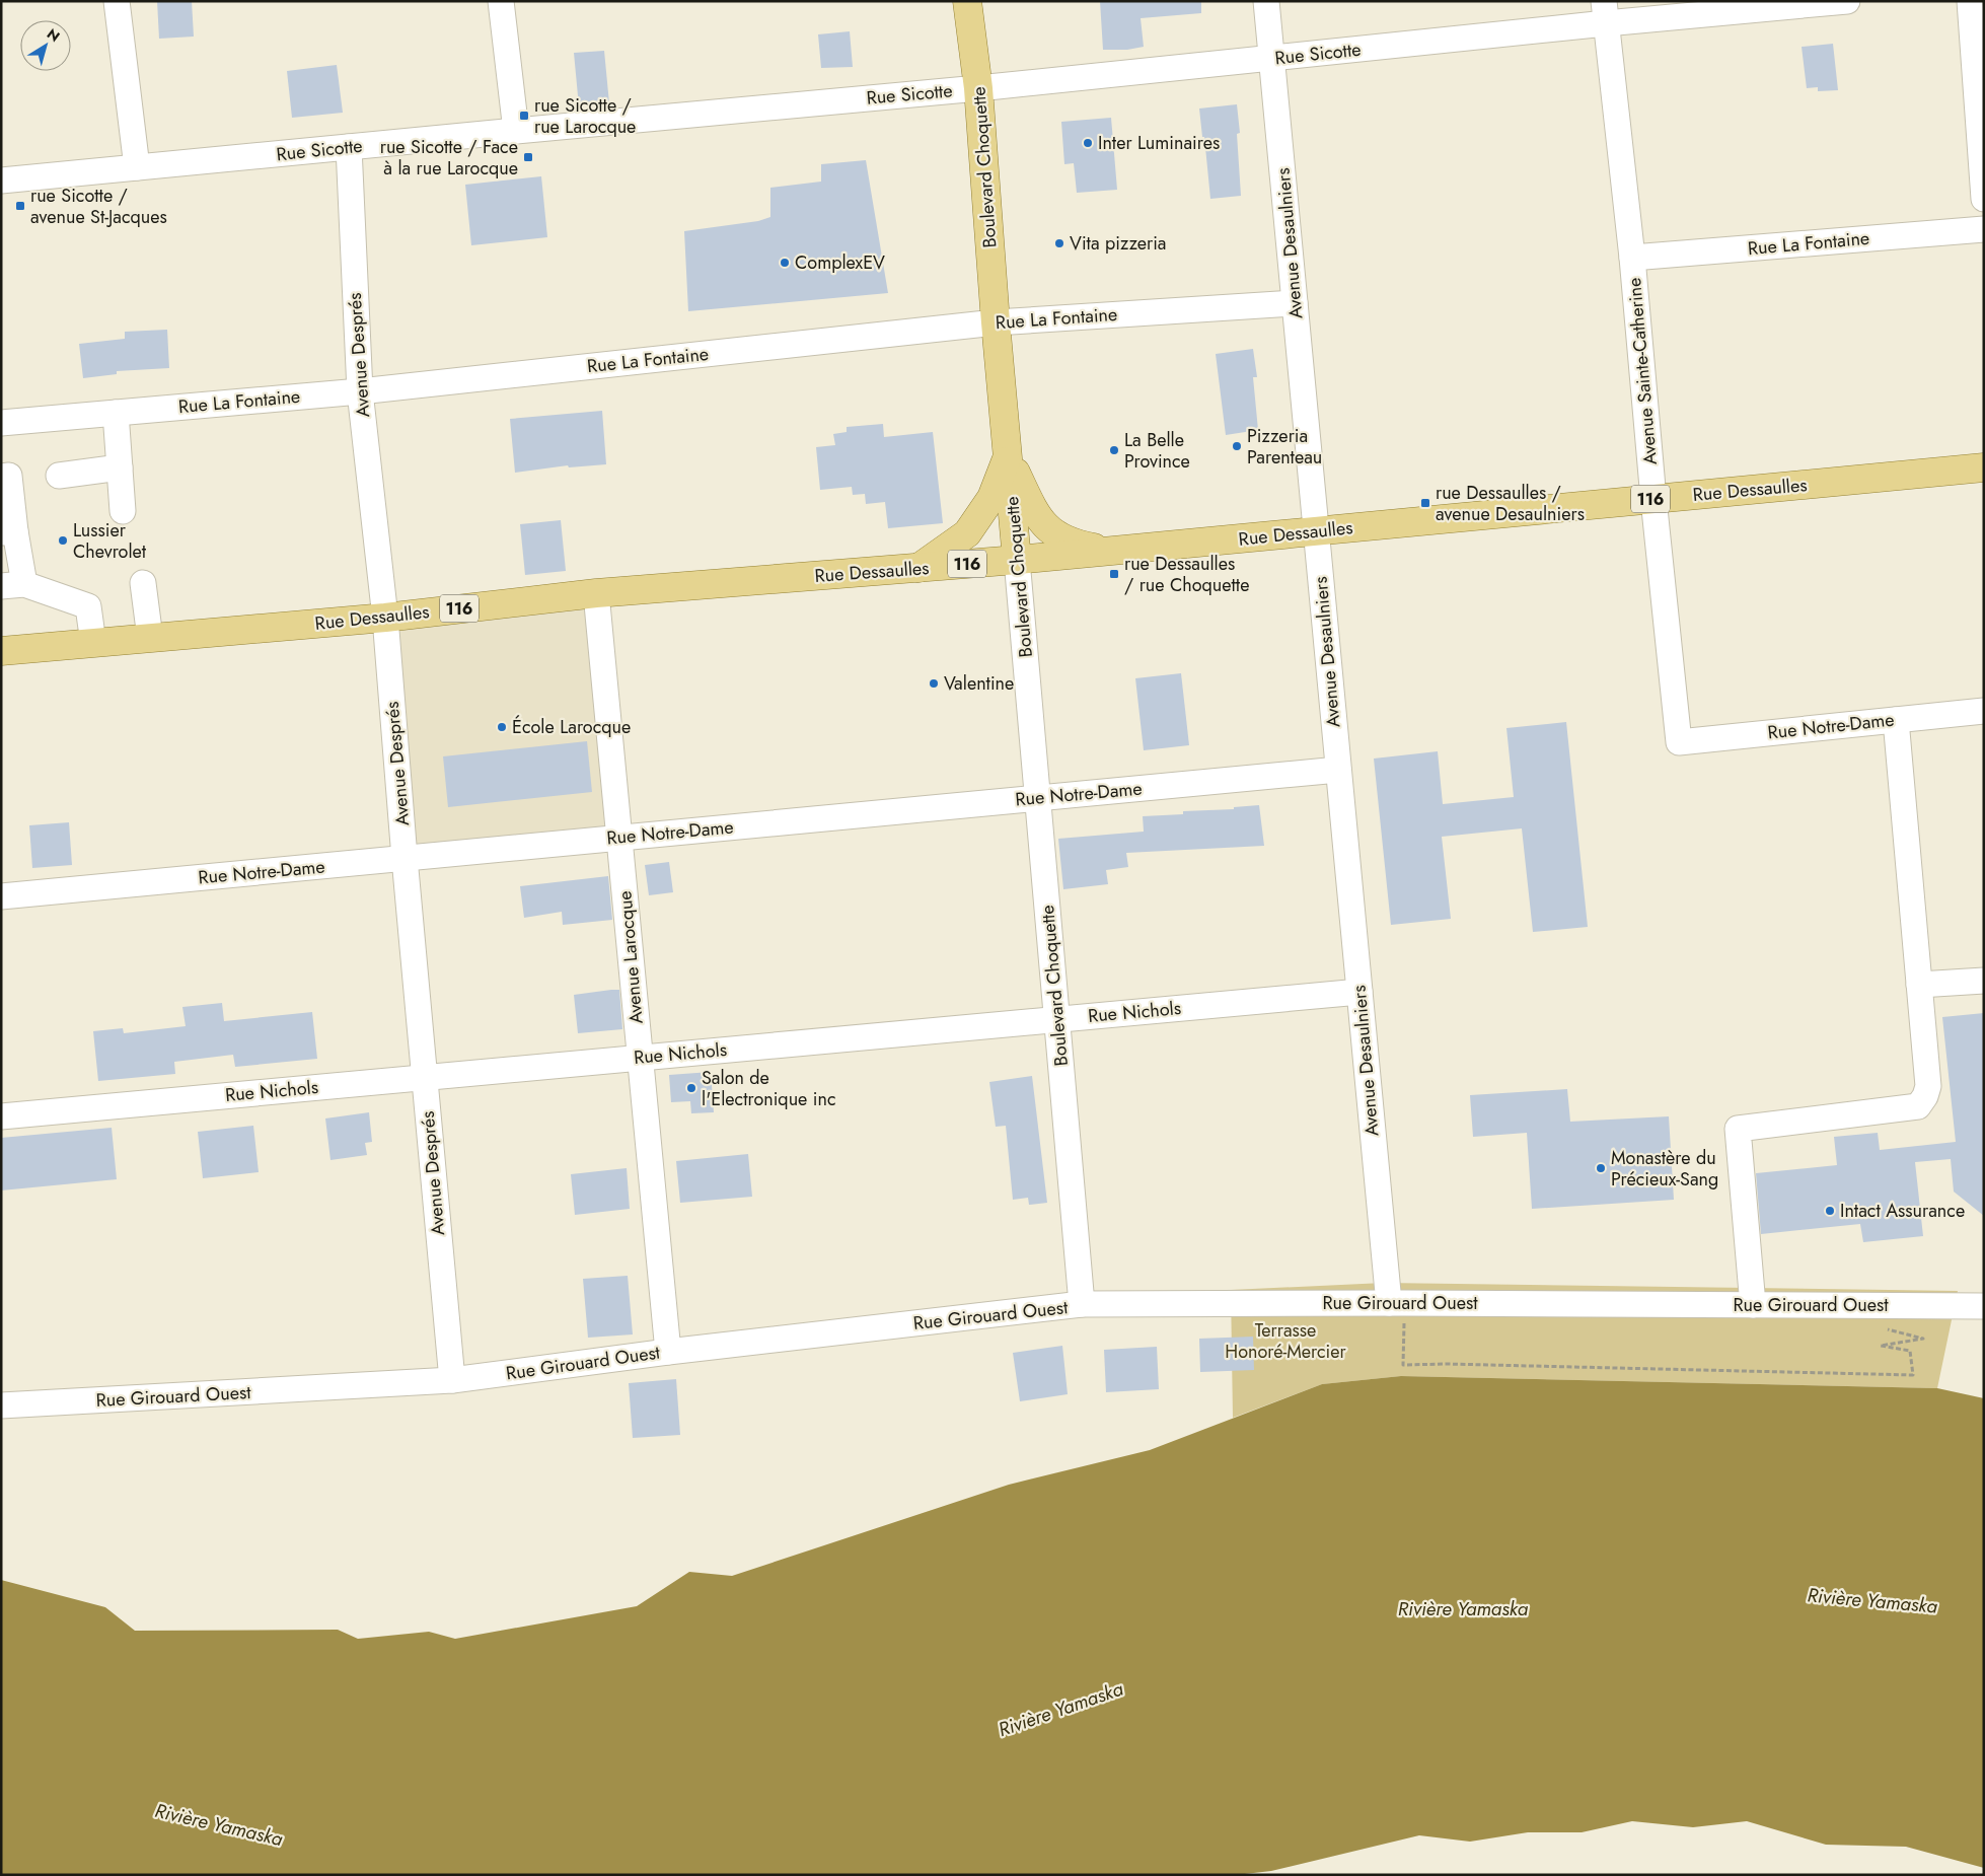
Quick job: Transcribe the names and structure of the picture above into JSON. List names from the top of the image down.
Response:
{
  "streets": {
    "main road": ["Boulevard Choquette", "Rue Dessaulles", "116"],
    "street": [
      "Rue Sicotte",
      "Avenue Desaulniers",
      "Rue La Fontaine",
      "Avenue Després",
      "Avenue Sainte-Catherine",
      "Rue Notre-Dame",
      "Avenue Larocque",
      "Rue Nichols",
      "Rue Girouard Ouest"
    ]
  },
  "crossings": [
    ["Rue Sicotte", "Boulevard Choquette"],
    ["Rue Sicotte", "Avenue Desaulniers"],
    ["Rue Sicotte", "Avenue Després"],
    ["Rue Sicotte", "Avenue Sainte-Catherine"],
    ["Boulevard Choquette", "Rue La Fontaine"],
    ["Boulevard Choquette", "Rue Dessaulles"],
    ["Boulevard Choquette", "Rue Notre-Dame"],
    ["Boulevard Choquette", "Rue Nichols"],
    ["Boulevard Choquette", "Rue Girouard Ouest"],
    ["Avenue Desaulniers", "Rue La Fontaine"],
    ["Avenue Desaulniers", "Rue Dessaulles"],
    ["Avenue Desaulniers", "Rue Notre-Dame"],
    ["Avenue Desaulniers", "Rue Nichols"],
    ["Avenue Desaulniers", "Rue Girouard Ouest"],
    ["Rue La Fontaine", "Avenue Després"],
    ["Rue La Fontaine", "Avenue Sainte-Catherine"],
    ["Avenue Després", "Rue Dessaulles"],
    ["Avenue Després", "Rue Notre-Dame"],
    ["Avenue Després", "Rue Nichols"],
    ["Avenue Després", "Rue Girouard Ouest"],
    ["Avenue Sainte-Catherine", "Rue Dessaulles"],
    ["Avenue Sainte-Catherine", "Rue Notre-Dame"],
    ["Rue Dessaulles", "Avenue Larocque"],
    ["Rue Notre-Dame", "Avenue Larocque"],
    ["Avenue Larocque", "Rue Nichols"],
    ["Avenue Larocque", "Rue Girouard Ouest"]
  ],
  "water": ["Rivière Yamaska"],
  "parks": ["Terrasse Honoré-Mercier"],
  "places": {
    "transit": [
      "rue Sicotte / rue Larocque",
      "rue Sicotte / Face à la rue Larocque",
      "rue Sicotte / avenue St-Jacques",
      "rue Dessaulles / avenue Desaulniers",
      "rue Dessaulles / rue Choquette"
    ],
    "other": [
      "Inter Luminaires",
      "Vita pizzeria",
      "ComplexEV",
      "Pizzeria Parenteau",
      "La Belle Province",
      "Lussier Chevrolet",
      "Valentine",
      "École Larocque",
      "Salon de l'Electronique inc",
      "Monastère du Précieux-Sang",
      "Intact Assurance"
    ]
  },
  "north": "top right"
}
